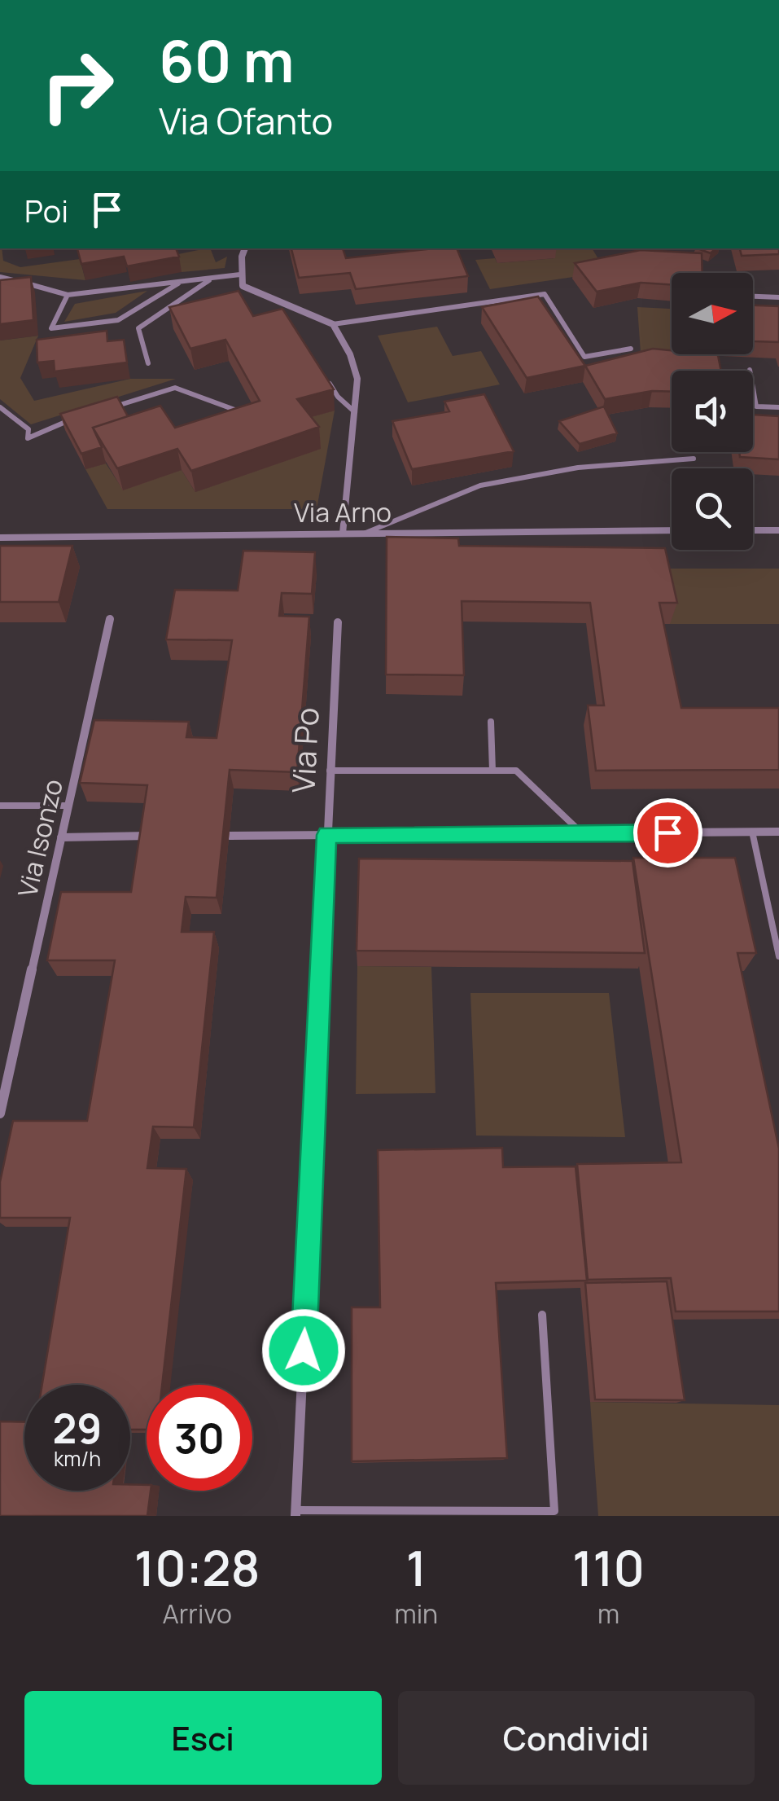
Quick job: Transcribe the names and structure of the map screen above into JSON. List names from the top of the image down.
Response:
{
  "streets": {
    "street": ["Via Arno", "Via Po", "Via Isonzo"]
  },
  "north": "right",
  "page": {
    "turn": ["60 m", "Via Ofanto"],
    "then": "Poi",
    "speed": "29 km/h",
    "limit": "30",
    "eta": [
      "10:28",
      "Arrivo",
      "1",
      "min",
      "110",
      "m"
    ],
    "buttons": ["Esci", "Condividi"]
  }
}
